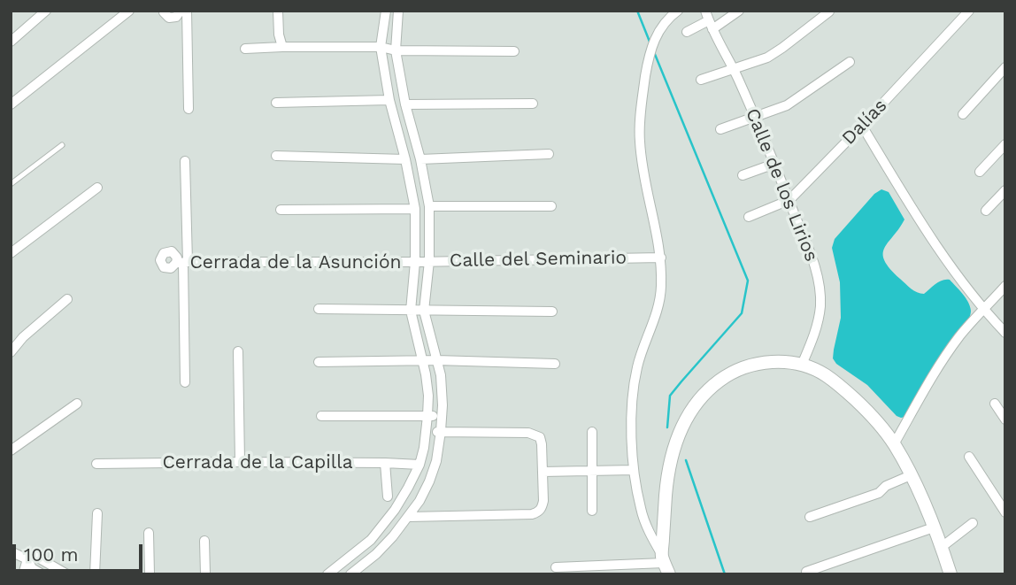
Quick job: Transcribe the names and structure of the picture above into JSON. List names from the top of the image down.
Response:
{
  "streets": {
    "street": [
      "Dalías",
      "Calle de los Lirios",
      "Calle del Seminario",
      "Cerrada de la Asunción",
      "Cerrada de la Capilla"
    ]
  },
  "crossings": [
    ["Dalías", "Calle de los Lirios"],
    ["Calle del Seminario", "Cerrada de la Asunción"]
  ],
  "scale_bar": "100 m"
}
